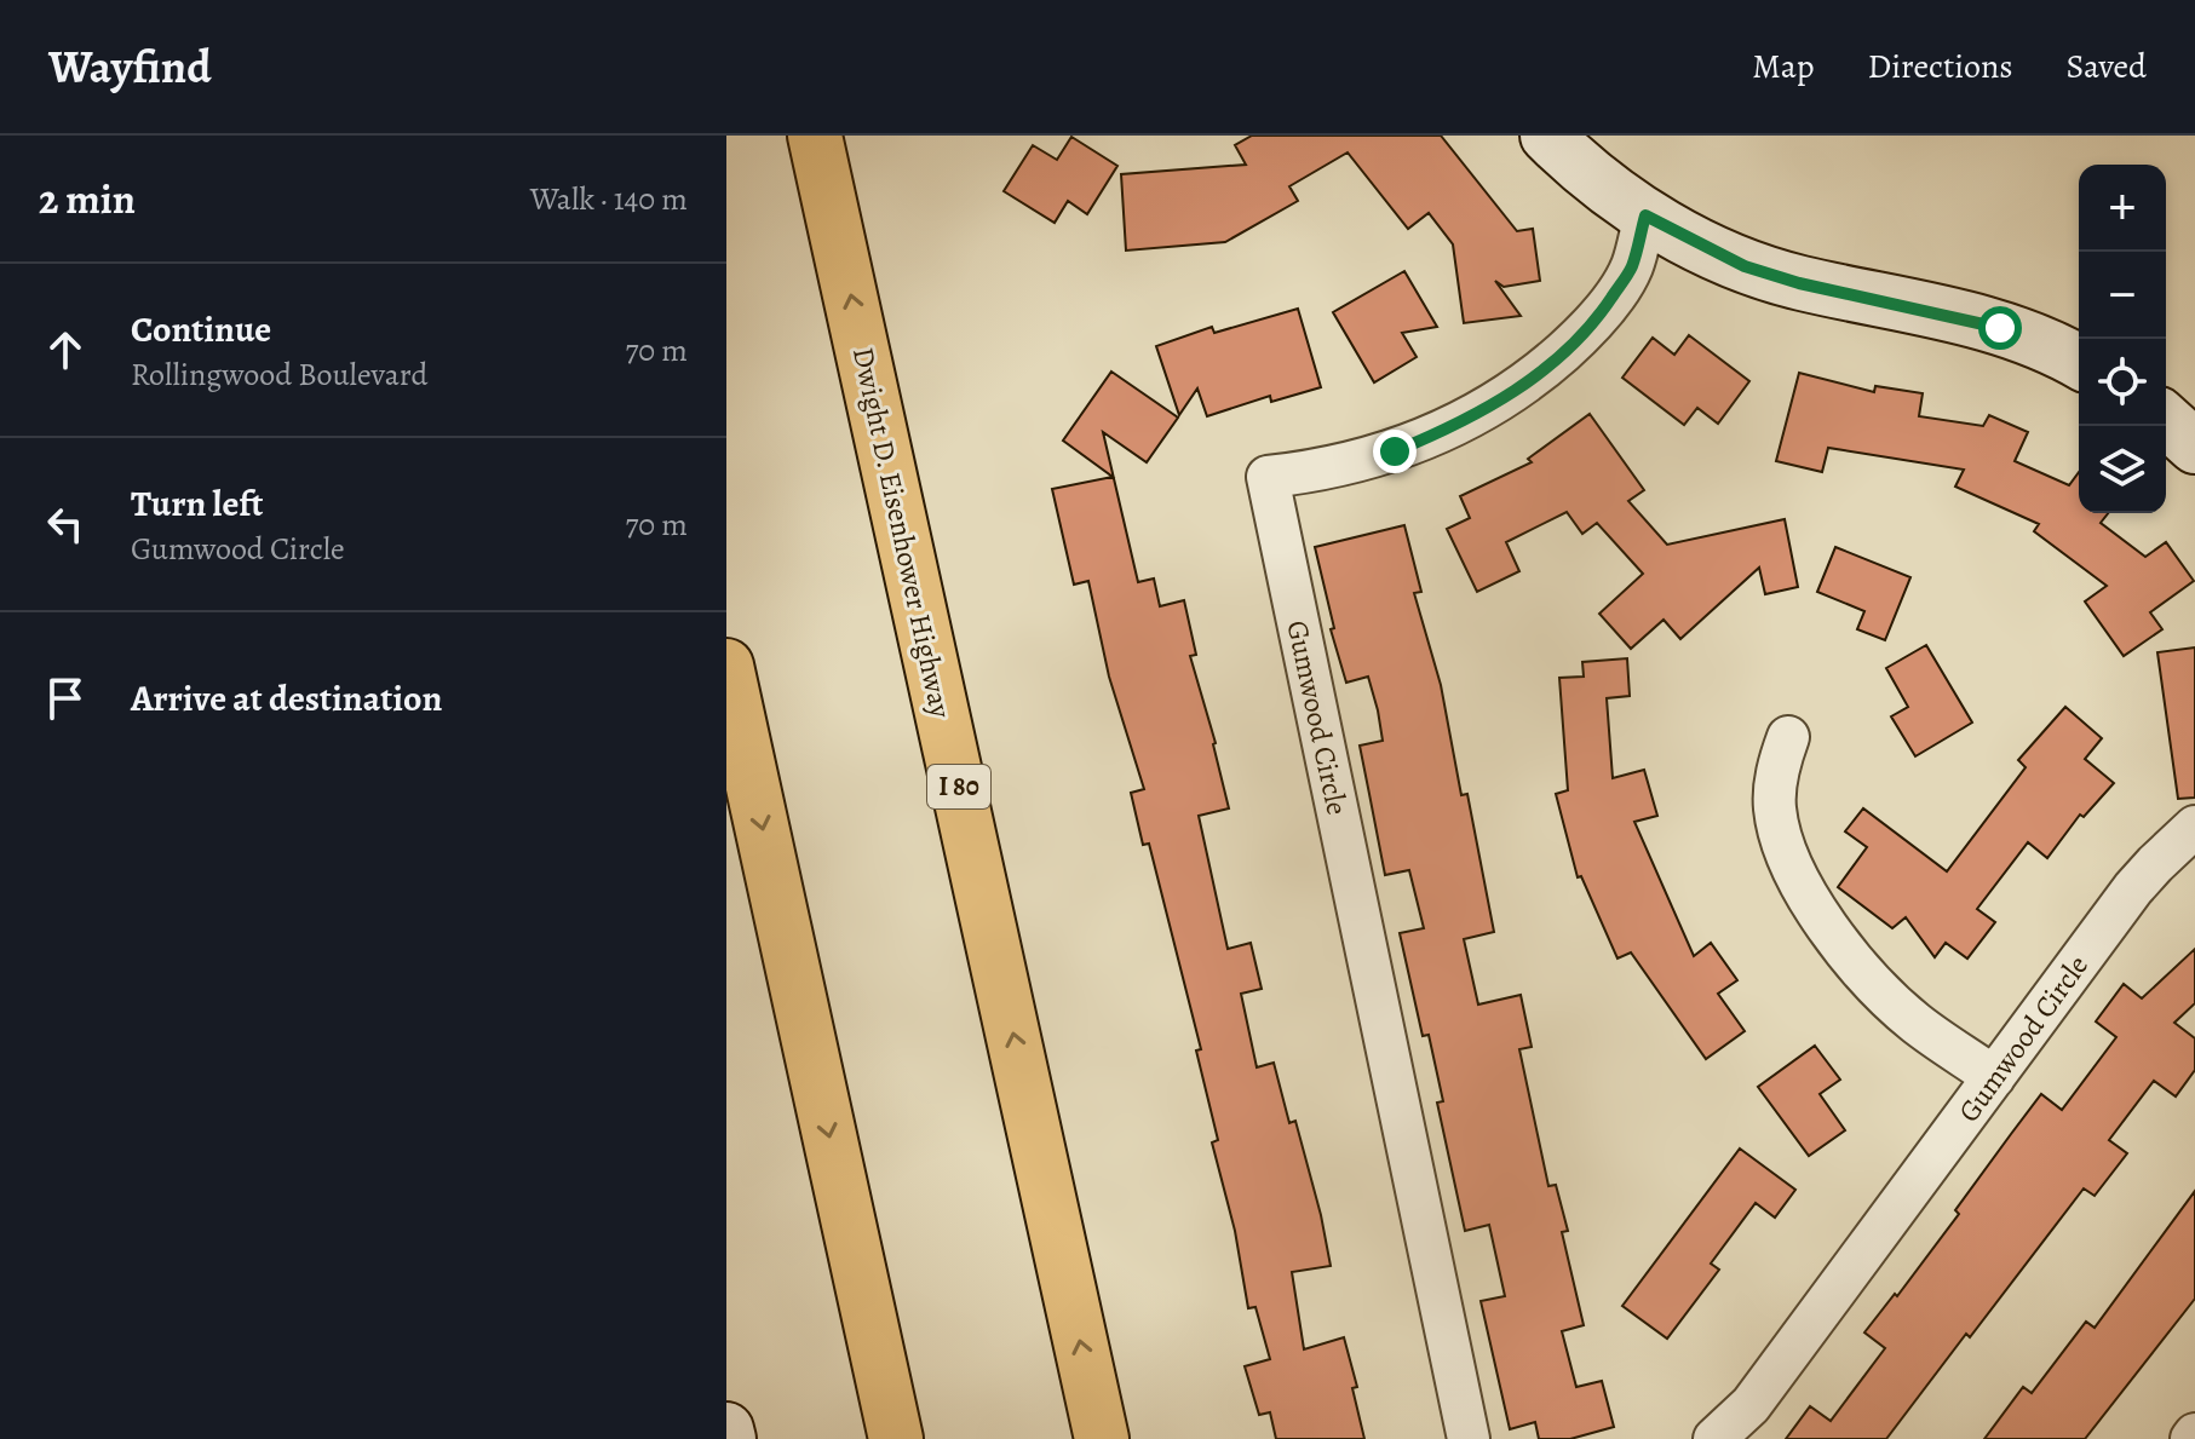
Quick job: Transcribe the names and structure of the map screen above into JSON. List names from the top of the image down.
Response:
{
  "streets": {
    "highway": ["Dwight D. Eisenhower Highway", "I 80"],
    "street": ["Gumwood Circle"]
  },
  "page": {
    "header": "Wayfind",
    "nav": ["Map", "Directions", "Saved"],
    "heading": ["2 min", "Walk · 140 m"],
    "map_buttons": ["+", "−"],
    "list": [
      ["Continue", "Rollingwood Boulevard", "70 m"],
      ["Turn left", "Gumwood Circle", "70 m"],
      "Arrive at destination"
    ]
  }
}
